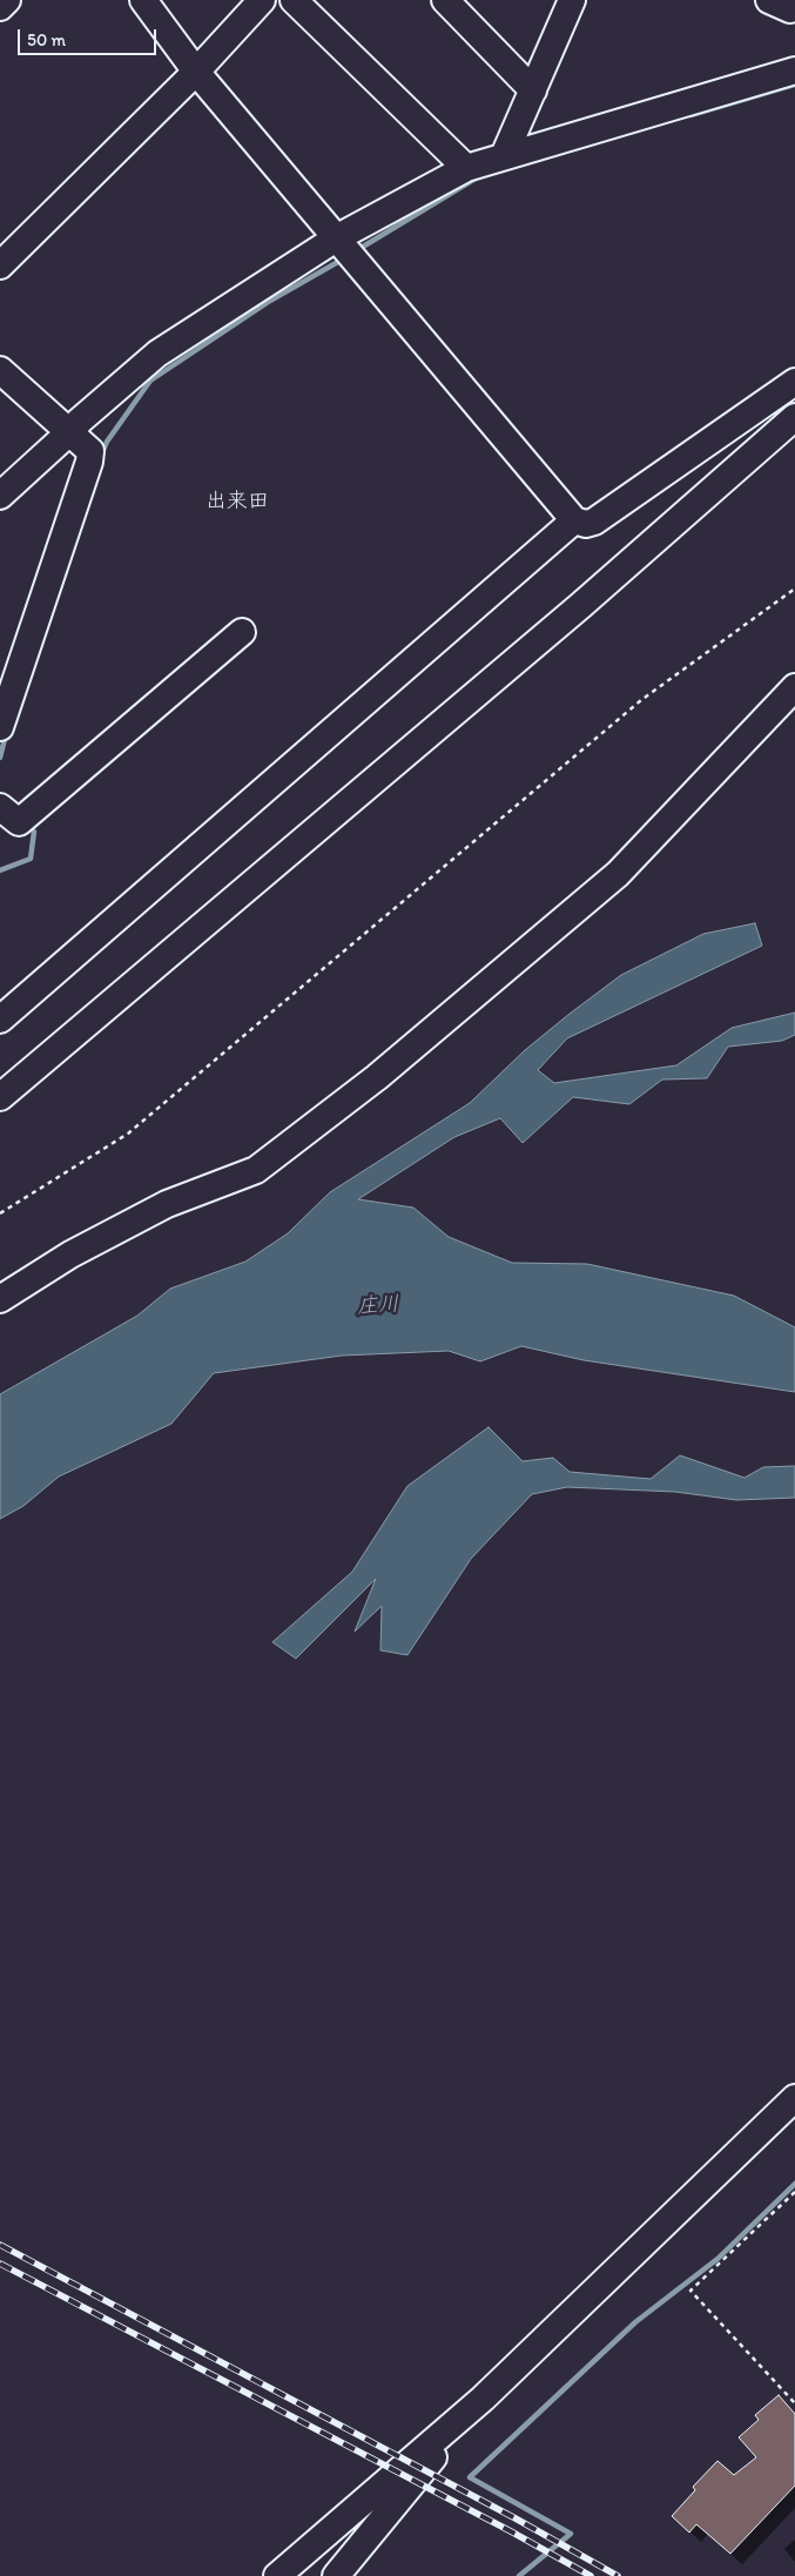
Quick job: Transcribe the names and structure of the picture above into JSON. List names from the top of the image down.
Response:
{
  "districts": ["出来田"],
  "water": ["庄川"],
  "scale_bar": "50 m"
}
